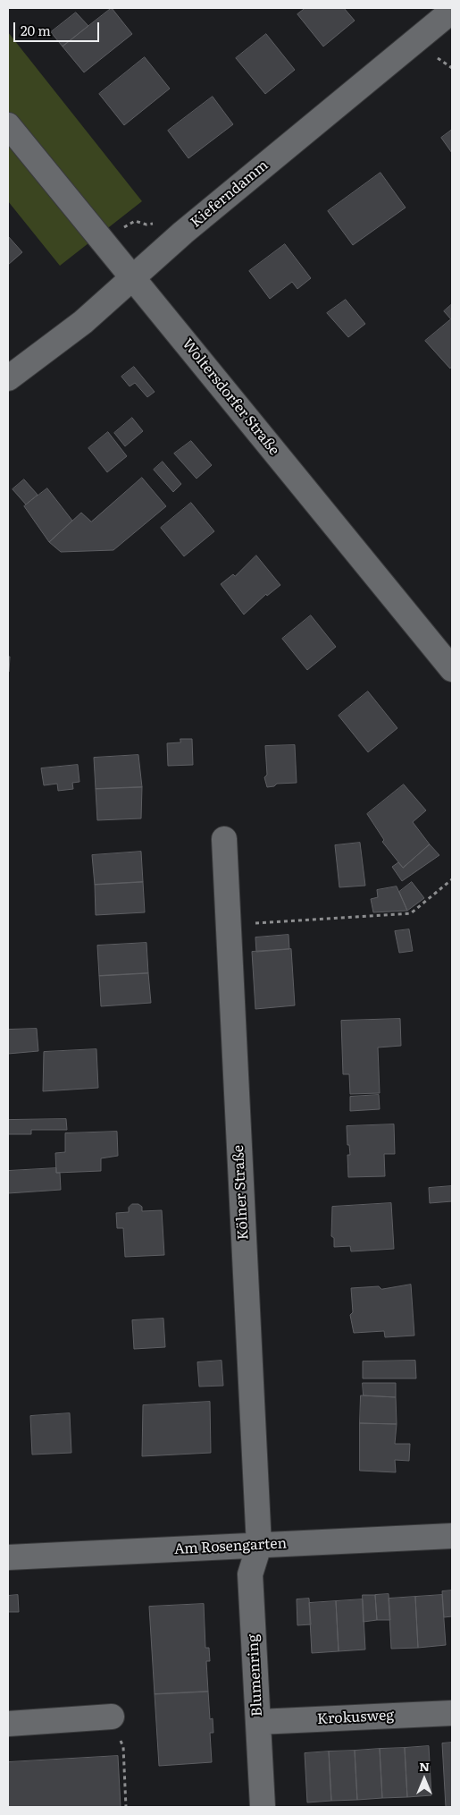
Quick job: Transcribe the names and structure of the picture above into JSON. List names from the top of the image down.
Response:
{
  "streets": {
    "street": [
      "Kieferndamm",
      "Woltersdorfer Straße",
      "Kölner Straße",
      "Am Rosengarten",
      "Blumenring",
      "Krokusweg"
    ]
  },
  "crossings": [
    ["Kieferndamm", "Woltersdorfer Straße"],
    ["Kölner Straße", "Am Rosengarten"],
    ["Kölner Straße", "Blumenring"],
    ["Am Rosengarten", "Blumenring"],
    ["Blumenring", "Krokusweg"]
  ],
  "scale_bar": "20 m",
  "north": "top"
}
